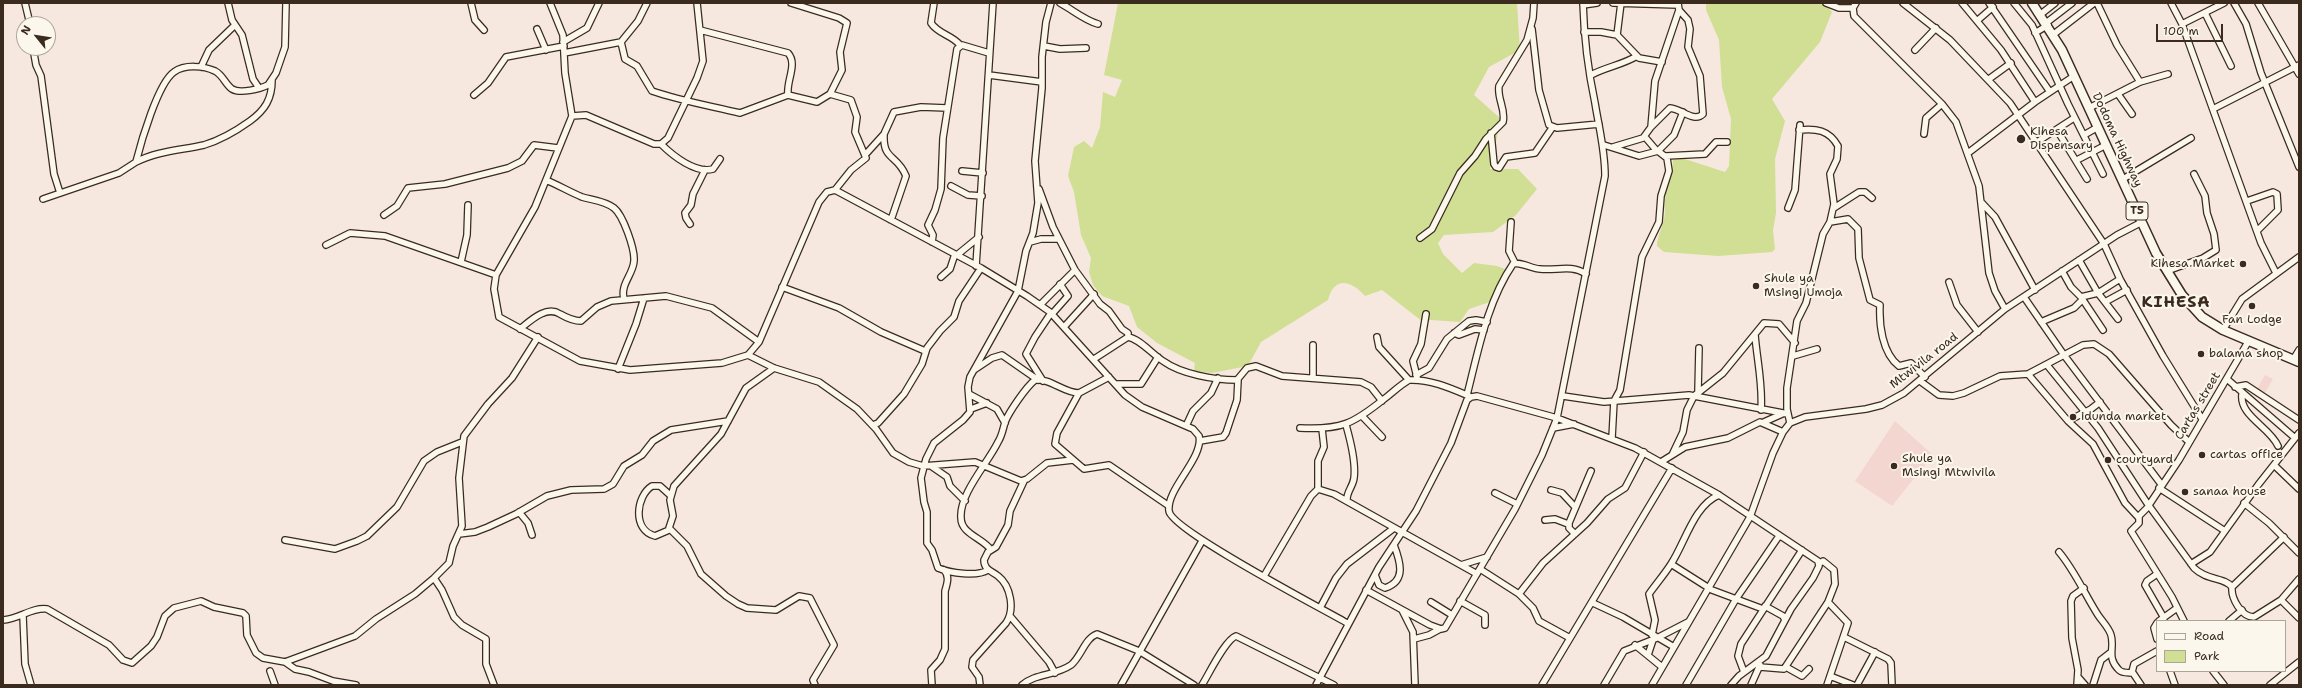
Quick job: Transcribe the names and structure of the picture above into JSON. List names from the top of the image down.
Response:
{
  "streets": {
    "highway": ["Dodoma Highway", "T5"],
    "street": ["Mtwivila road", "Cartas street"]
  },
  "crossings": [
    ["Dodoma Highway", "Mtwivila road"],
    ["Dodoma Highway", "Cartas street"]
  ],
  "districts": ["KIHESA"],
  "places": [
    "Kihesa Dispensary",
    "Kihesa Market",
    "Shule ya Msingi Umoja",
    "Fan Lodge",
    "balama shop",
    "idunda market",
    "cartas office",
    "courtyard",
    "Shule ya Msingi Mtwivila",
    "sanaa house"
  ],
  "legend": ["Road", "Park"],
  "scale_bar": "100 m",
  "north": "top left"
}
